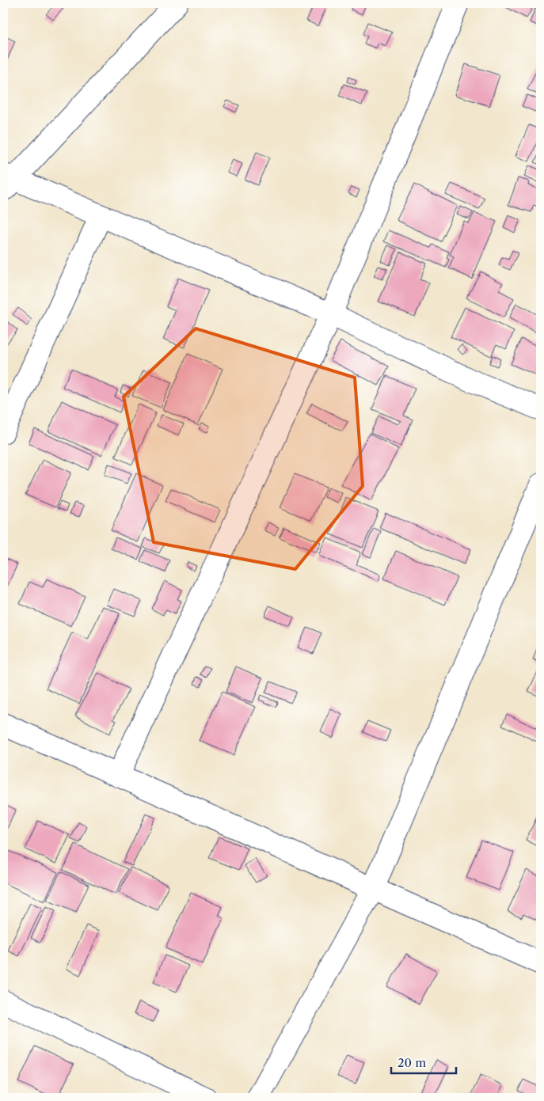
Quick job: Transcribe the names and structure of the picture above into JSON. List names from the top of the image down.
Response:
{
  "scale_bar": "20 m"
}
